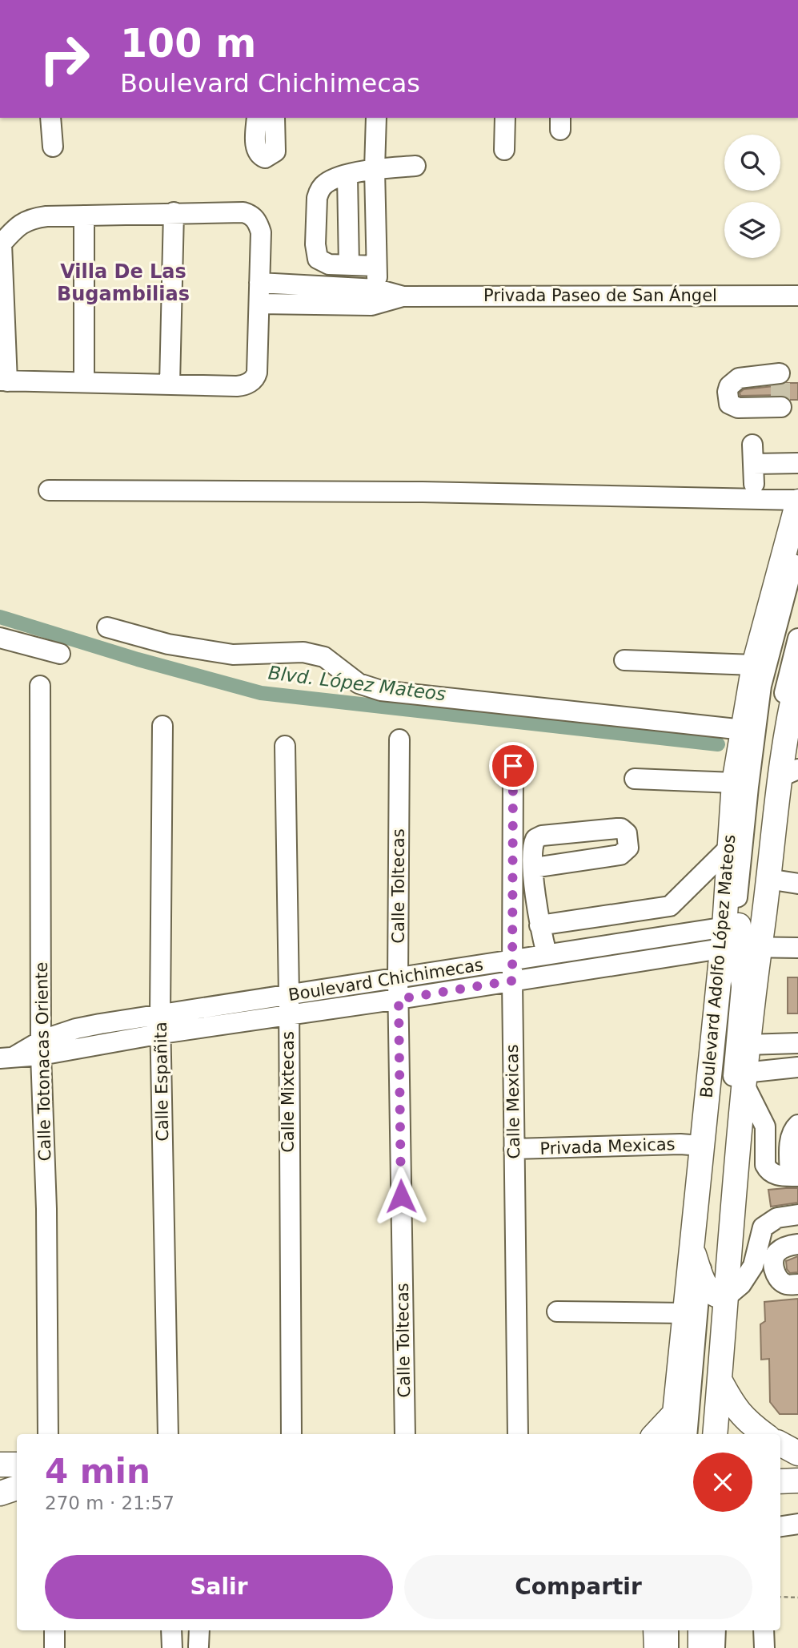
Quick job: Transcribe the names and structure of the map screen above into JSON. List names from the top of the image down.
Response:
{
  "streets": {
    "main road": ["Boulevard Adolfo López Mateos"],
    "street": [
      "Privada Paseo de San Ángel",
      "Calle Toltecas",
      "Boulevard Chichimecas",
      "Calle Totonacas Oriente",
      "Calle Españita",
      "Calle Mixtecas",
      "Calle Mexicas",
      "Privada Mexicas"
    ]
  },
  "crossings": [
    ["Calle Toltecas", "Boulevard Chichimecas"],
    ["Boulevard Adolfo López Mateos", "Boulevard Chichimecas"],
    ["Boulevard Adolfo López Mateos", "Privada Mexicas"],
    ["Boulevard Chichimecas", "Calle Totonacas Oriente"],
    ["Boulevard Chichimecas", "Calle Españita"],
    ["Boulevard Chichimecas", "Calle Mixtecas"],
    ["Boulevard Chichimecas", "Calle Mexicas"],
    ["Calle Mexicas", "Privada Mexicas"]
  ],
  "districts": ["Villa De Las Bugambilias"],
  "water": ["Blvd. López Mateos"],
  "page": {
    "turn": ["100 m", "Boulevard Chichimecas"],
    "heading": ["4 min", "270 m · 21:57"],
    "buttons": ["Salir", "Compartir"]
  }
}
